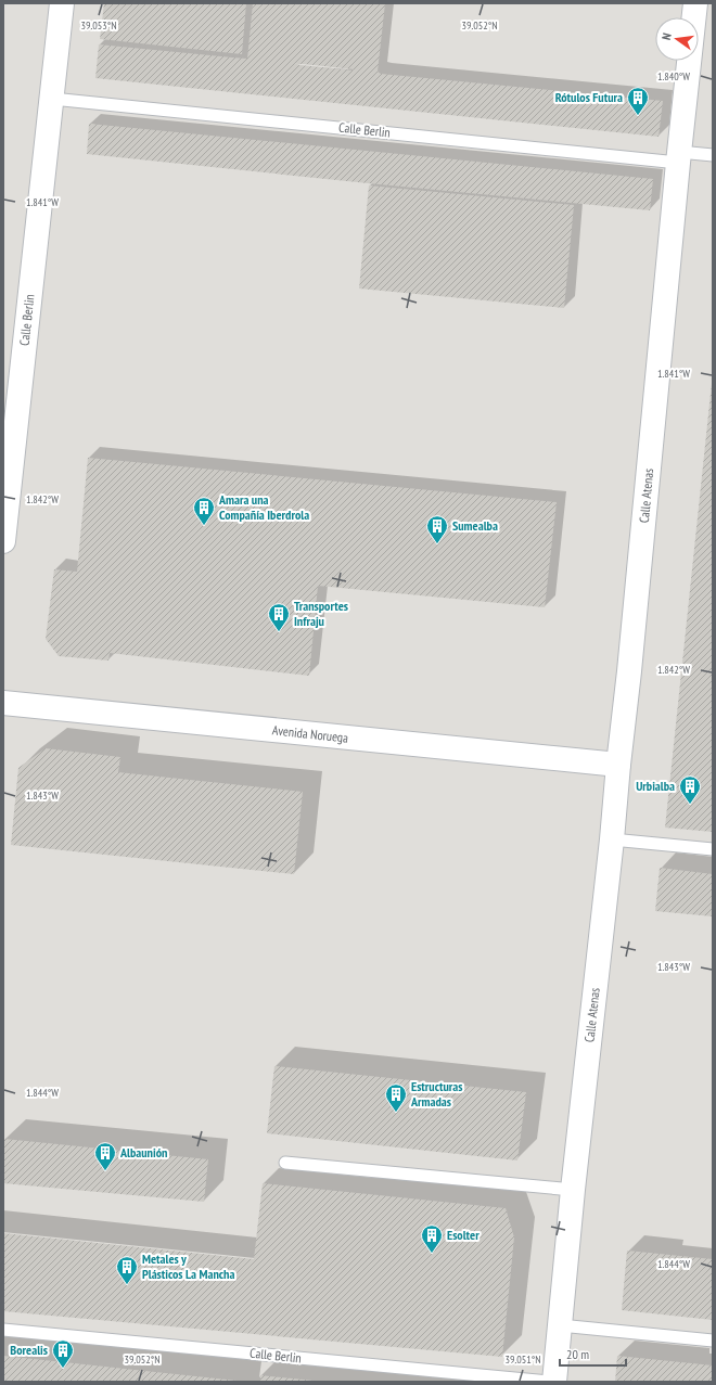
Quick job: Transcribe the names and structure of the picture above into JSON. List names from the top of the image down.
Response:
{
  "streets": {
    "street": ["Calle Berlin", "Calle Atenas", "Avenida Noruega"]
  },
  "crossings": [
    ["Calle Berlin", "Calle Atenas"],
    ["Calle Atenas", "Avenida Noruega"]
  ],
  "places": {
    "building": [
      "Rótulos Futura",
      "Amara una Compañía Iberdrola",
      "Sumealba",
      "Transportes Infraju",
      "Urbialba",
      "Estructuras Armadas",
      "Albaunión",
      "Esolter",
      "Metales y Plásticos La Mancha",
      "Borealis"
    ]
  },
  "scale_bar": "20 m",
  "north": "left",
  "coordinates": [
    "39.053°N",
    "39.052°N",
    "1.840°W",
    "1.841°W",
    "1.842°W",
    "1.843°W",
    "1.844°W",
    "39.051°N"
  ]
}
